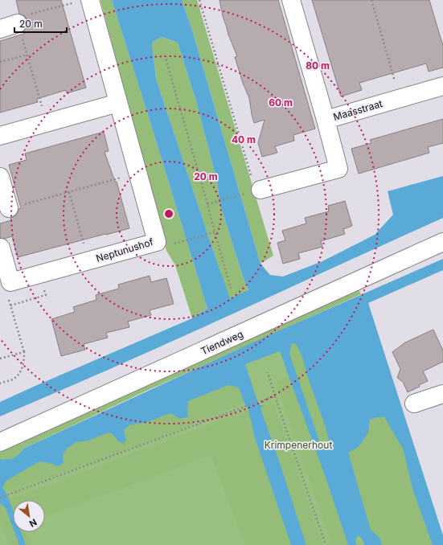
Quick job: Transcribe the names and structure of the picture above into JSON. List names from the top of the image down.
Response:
{
  "streets": {
    "street": ["Maasstraat", "Neptunushof", "Tiendweg"]
  },
  "parks": ["Krimpenerhout"],
  "scale_bar": "20 m",
  "north": "bottom right",
  "rings": [
    "80 m",
    "60 m",
    "40 m",
    "20 m"
  ]
}
